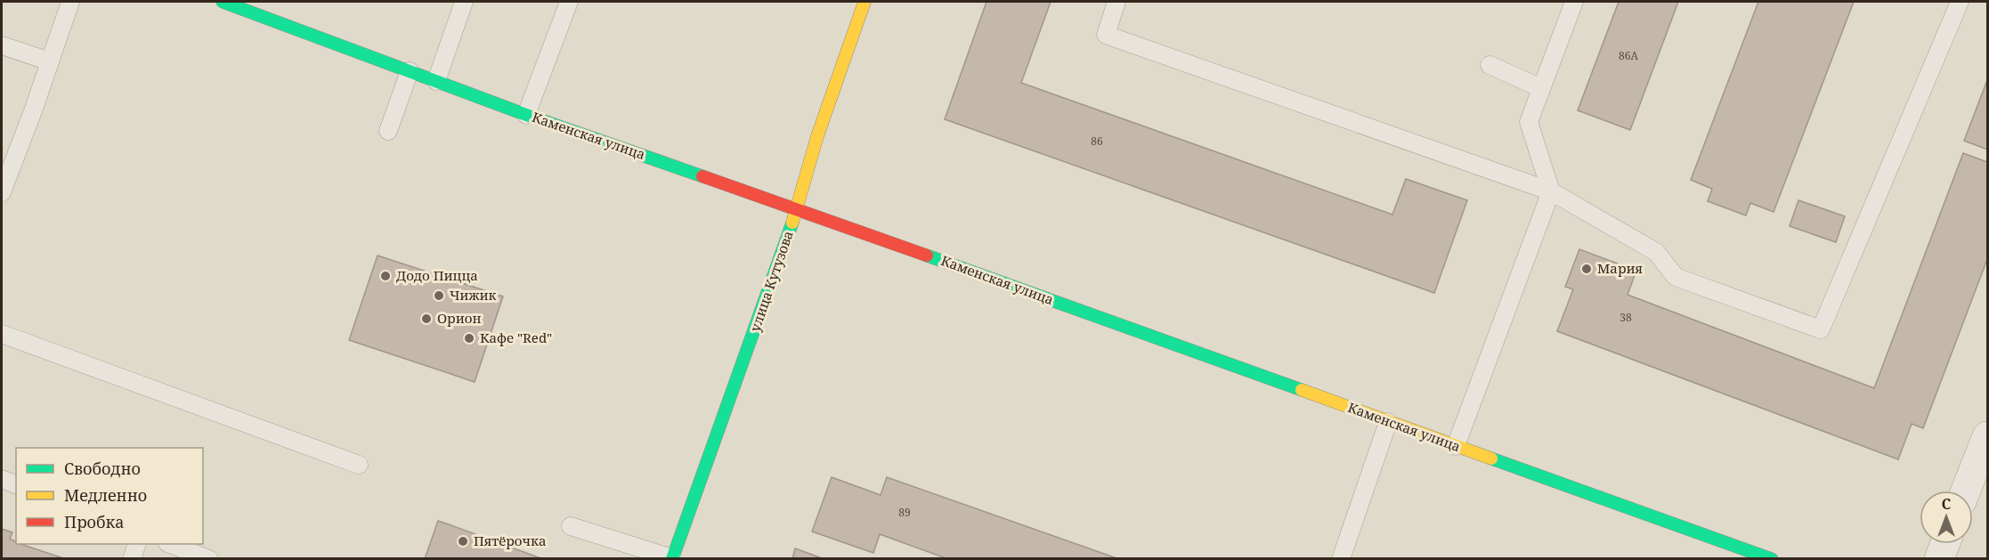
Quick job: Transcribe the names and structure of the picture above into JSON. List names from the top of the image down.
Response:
{
  "streets": {
    "street": ["Каменская улица", "улица Кутузова"]
  },
  "crossings": [
    ["Каменская улица", "улица Кутузова"]
  ],
  "places": [
    "Мария",
    "Додо Пицца",
    "Чижик",
    "Орион",
    "Кафе \"Red\"",
    "Пятёрочка"
  ],
  "house_numbers": [
    "86А",
    "86",
    "38",
    "89"
  ],
  "legend": ["Свободно", "Медленно", "Пробка"],
  "north": "top"
}
